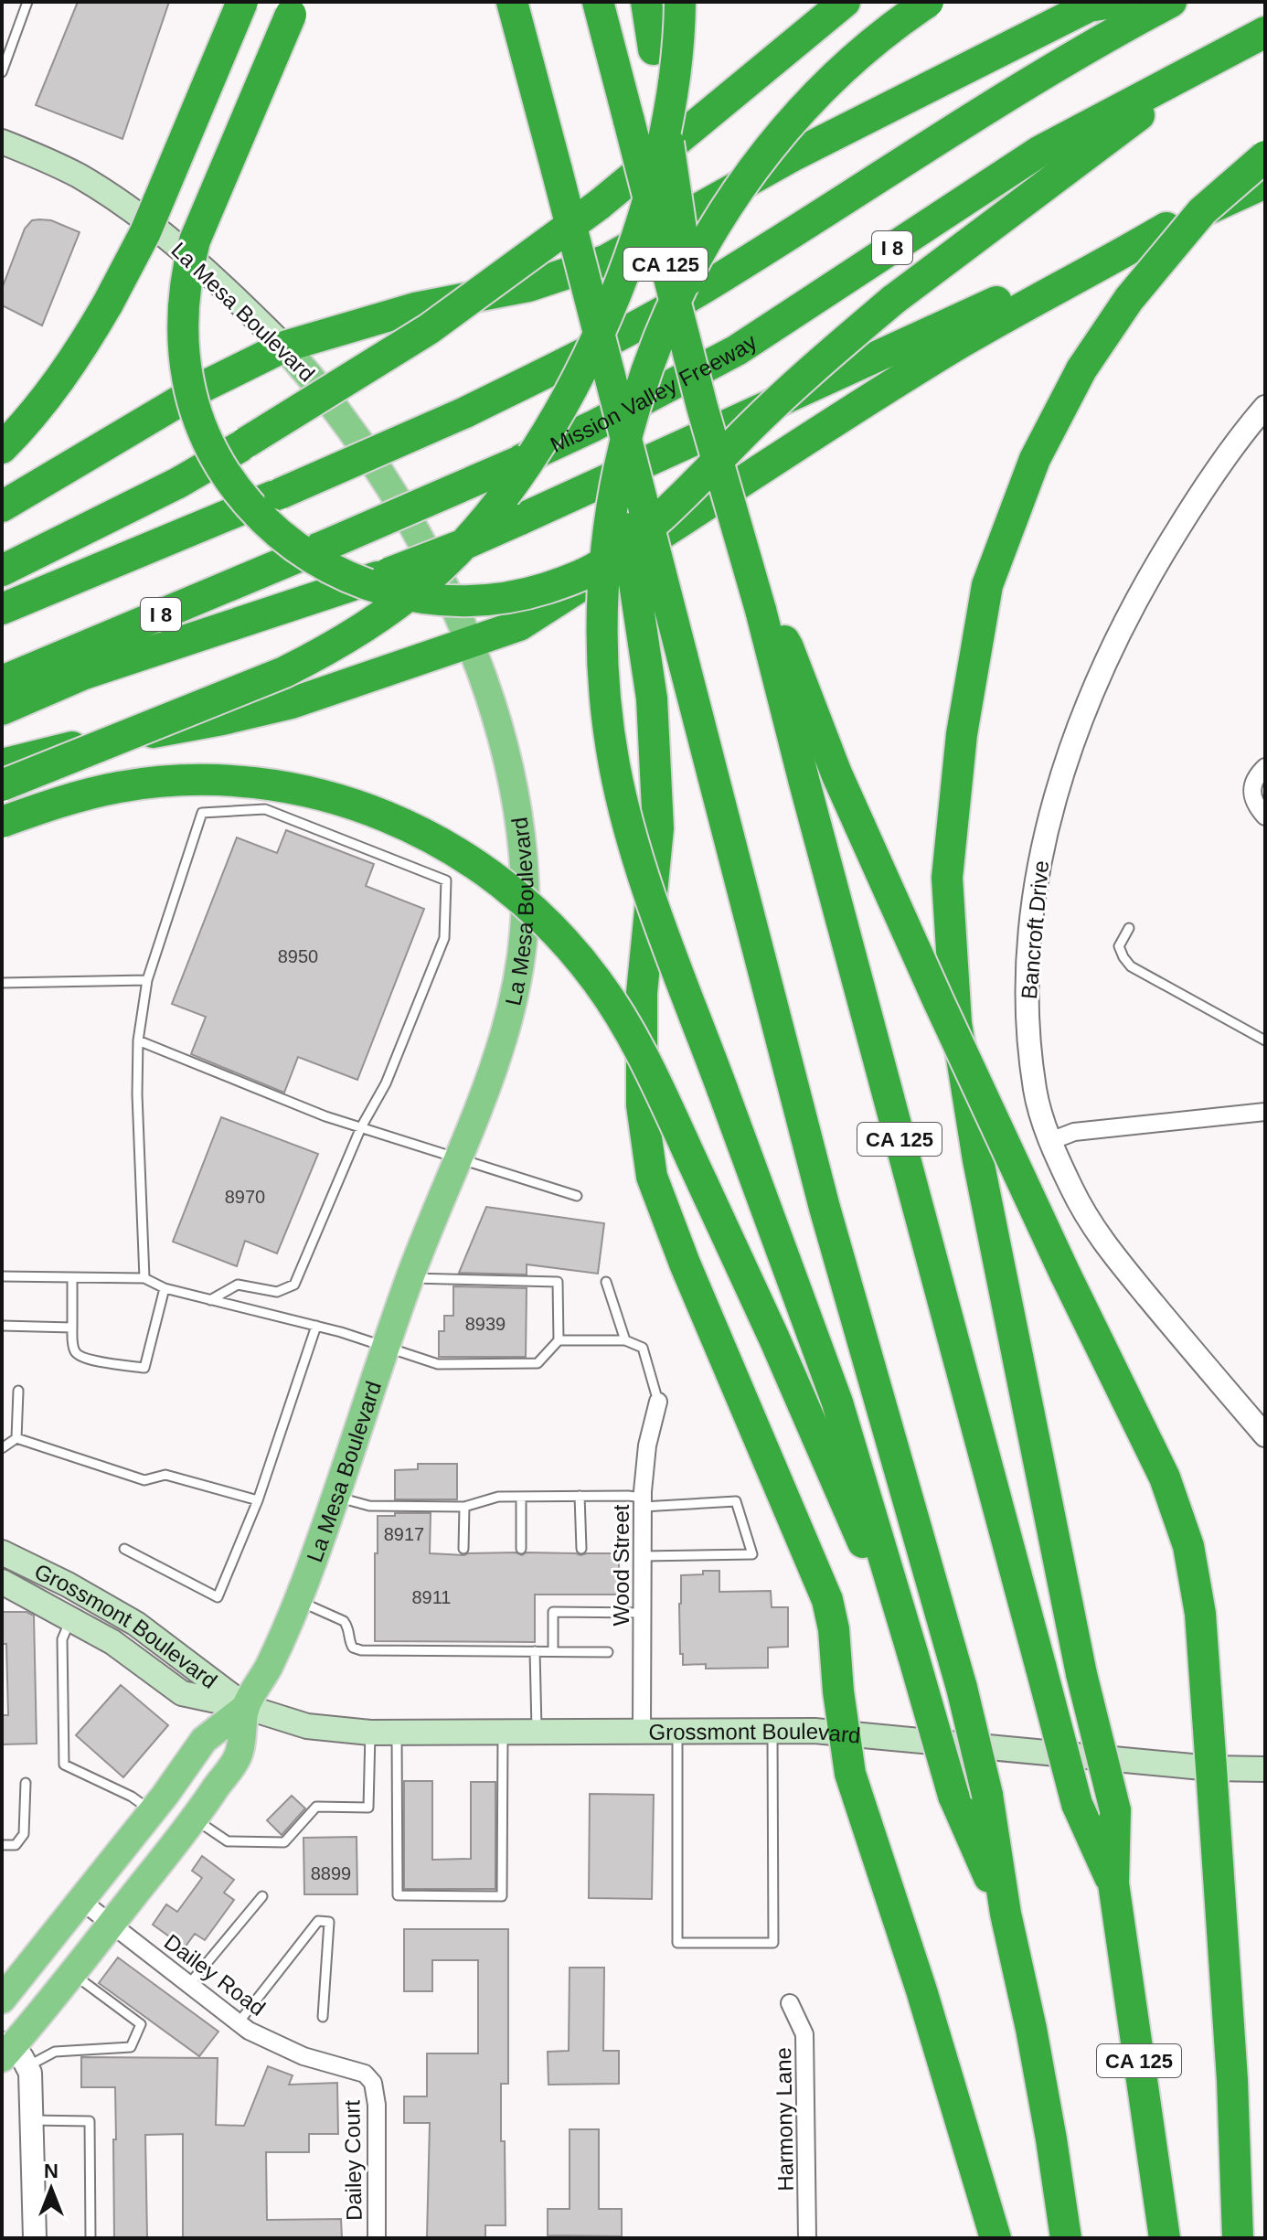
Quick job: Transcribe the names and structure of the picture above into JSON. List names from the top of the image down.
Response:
{
  "streets": {
    "highway": ["I 8", "CA 125", "Mission Valley Freeway"],
    "main road": ["La Mesa Boulevard", "Grossmont Boulevard"],
    "street": [
      "Bancroft Drive",
      "Wood Street",
      "Dailey Road",
      "Harmony Lane",
      "Dailey Court"
    ]
  },
  "crossings": [
    ["La Mesa Boulevard", "Grossmont Boulevard"],
    ["La Mesa Boulevard", "Dailey Road"],
    ["Wood Street", "Grossmont Boulevard"],
    ["Dailey Road", "Dailey Court"]
  ],
  "house_numbers": [
    "8950",
    "8970",
    "8939",
    "8917",
    "8911",
    "8899"
  ],
  "north": "top"
}
